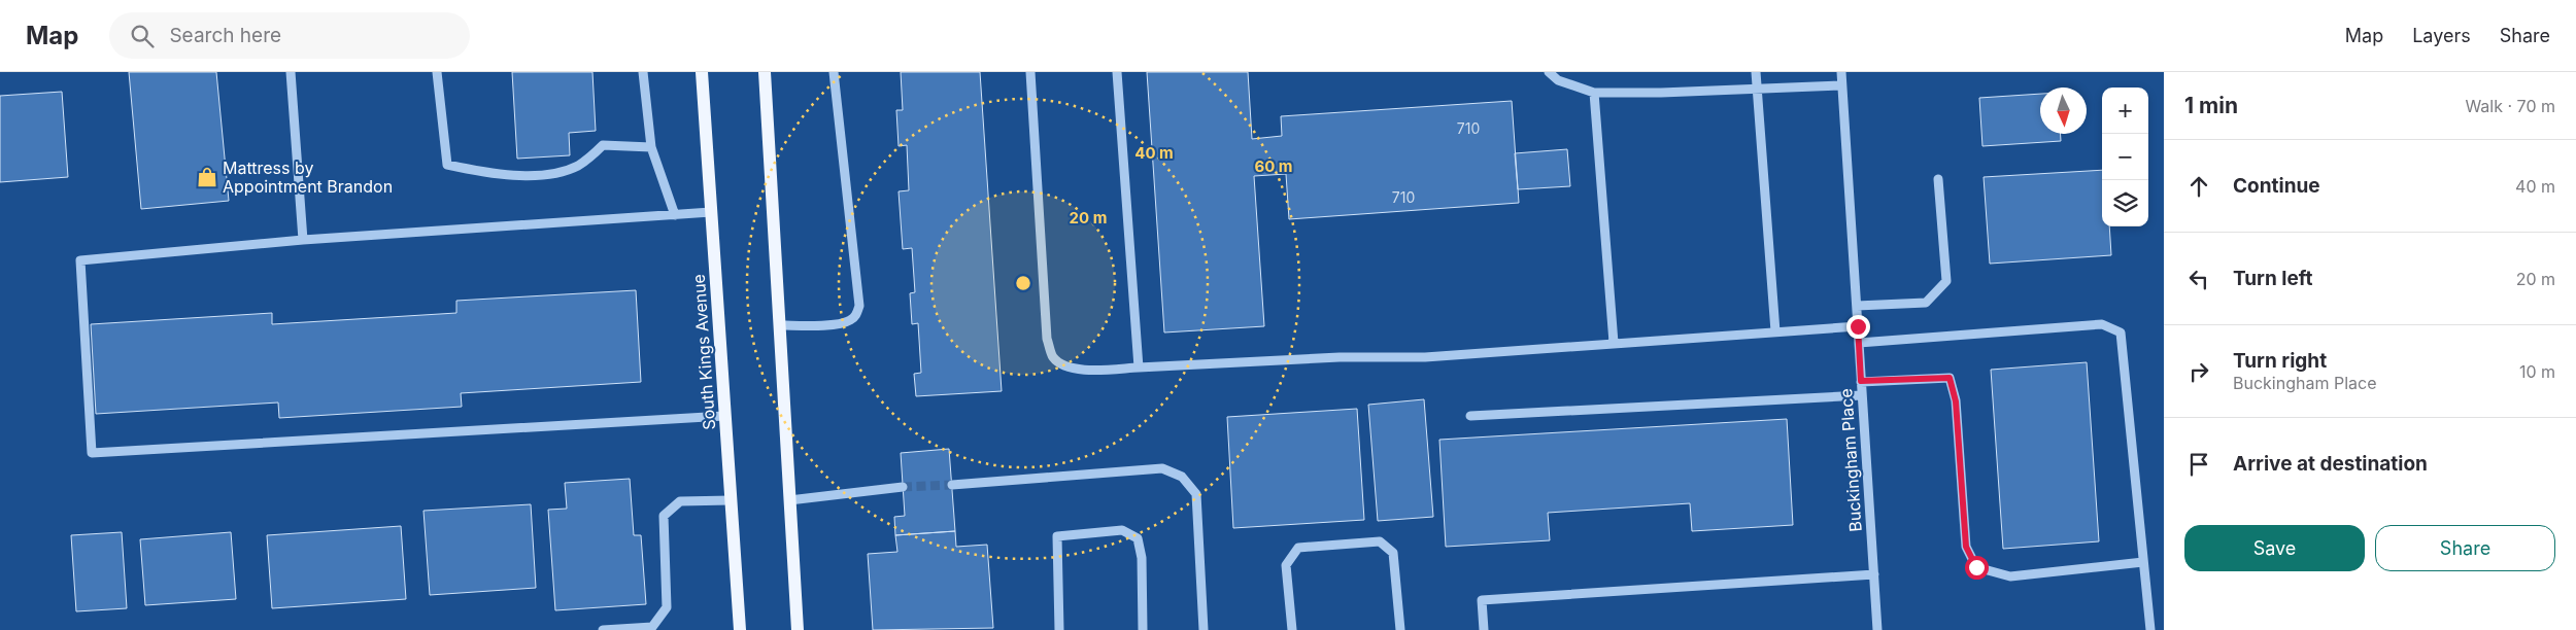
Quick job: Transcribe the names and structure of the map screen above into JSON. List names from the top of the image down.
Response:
{
  "streets": {
    "main road": ["South Kings Avenue"],
    "street": ["Buckingham Place"]
  },
  "places": {
    "shop": ["Mattress by Appointment Brandon"]
  },
  "house_numbers": ["710", "710"],
  "north": "bottom",
  "page": {
    "header": "Map",
    "search": "Search here",
    "nav": ["Map", "Layers", "Share"],
    "heading": ["1 min", "Walk · 70 m"],
    "map_buttons": ["+", "−"],
    "list": [
      ["Continue", "40 m"],
      ["Turn left", "20 m"],
      ["Turn right", "Buckingham Place", "10 m"],
      "Arrive at destination"
    ],
    "buttons": ["Save", "Share"]
  },
  "rings": ["40 m", "60 m", "20 m"]
}
